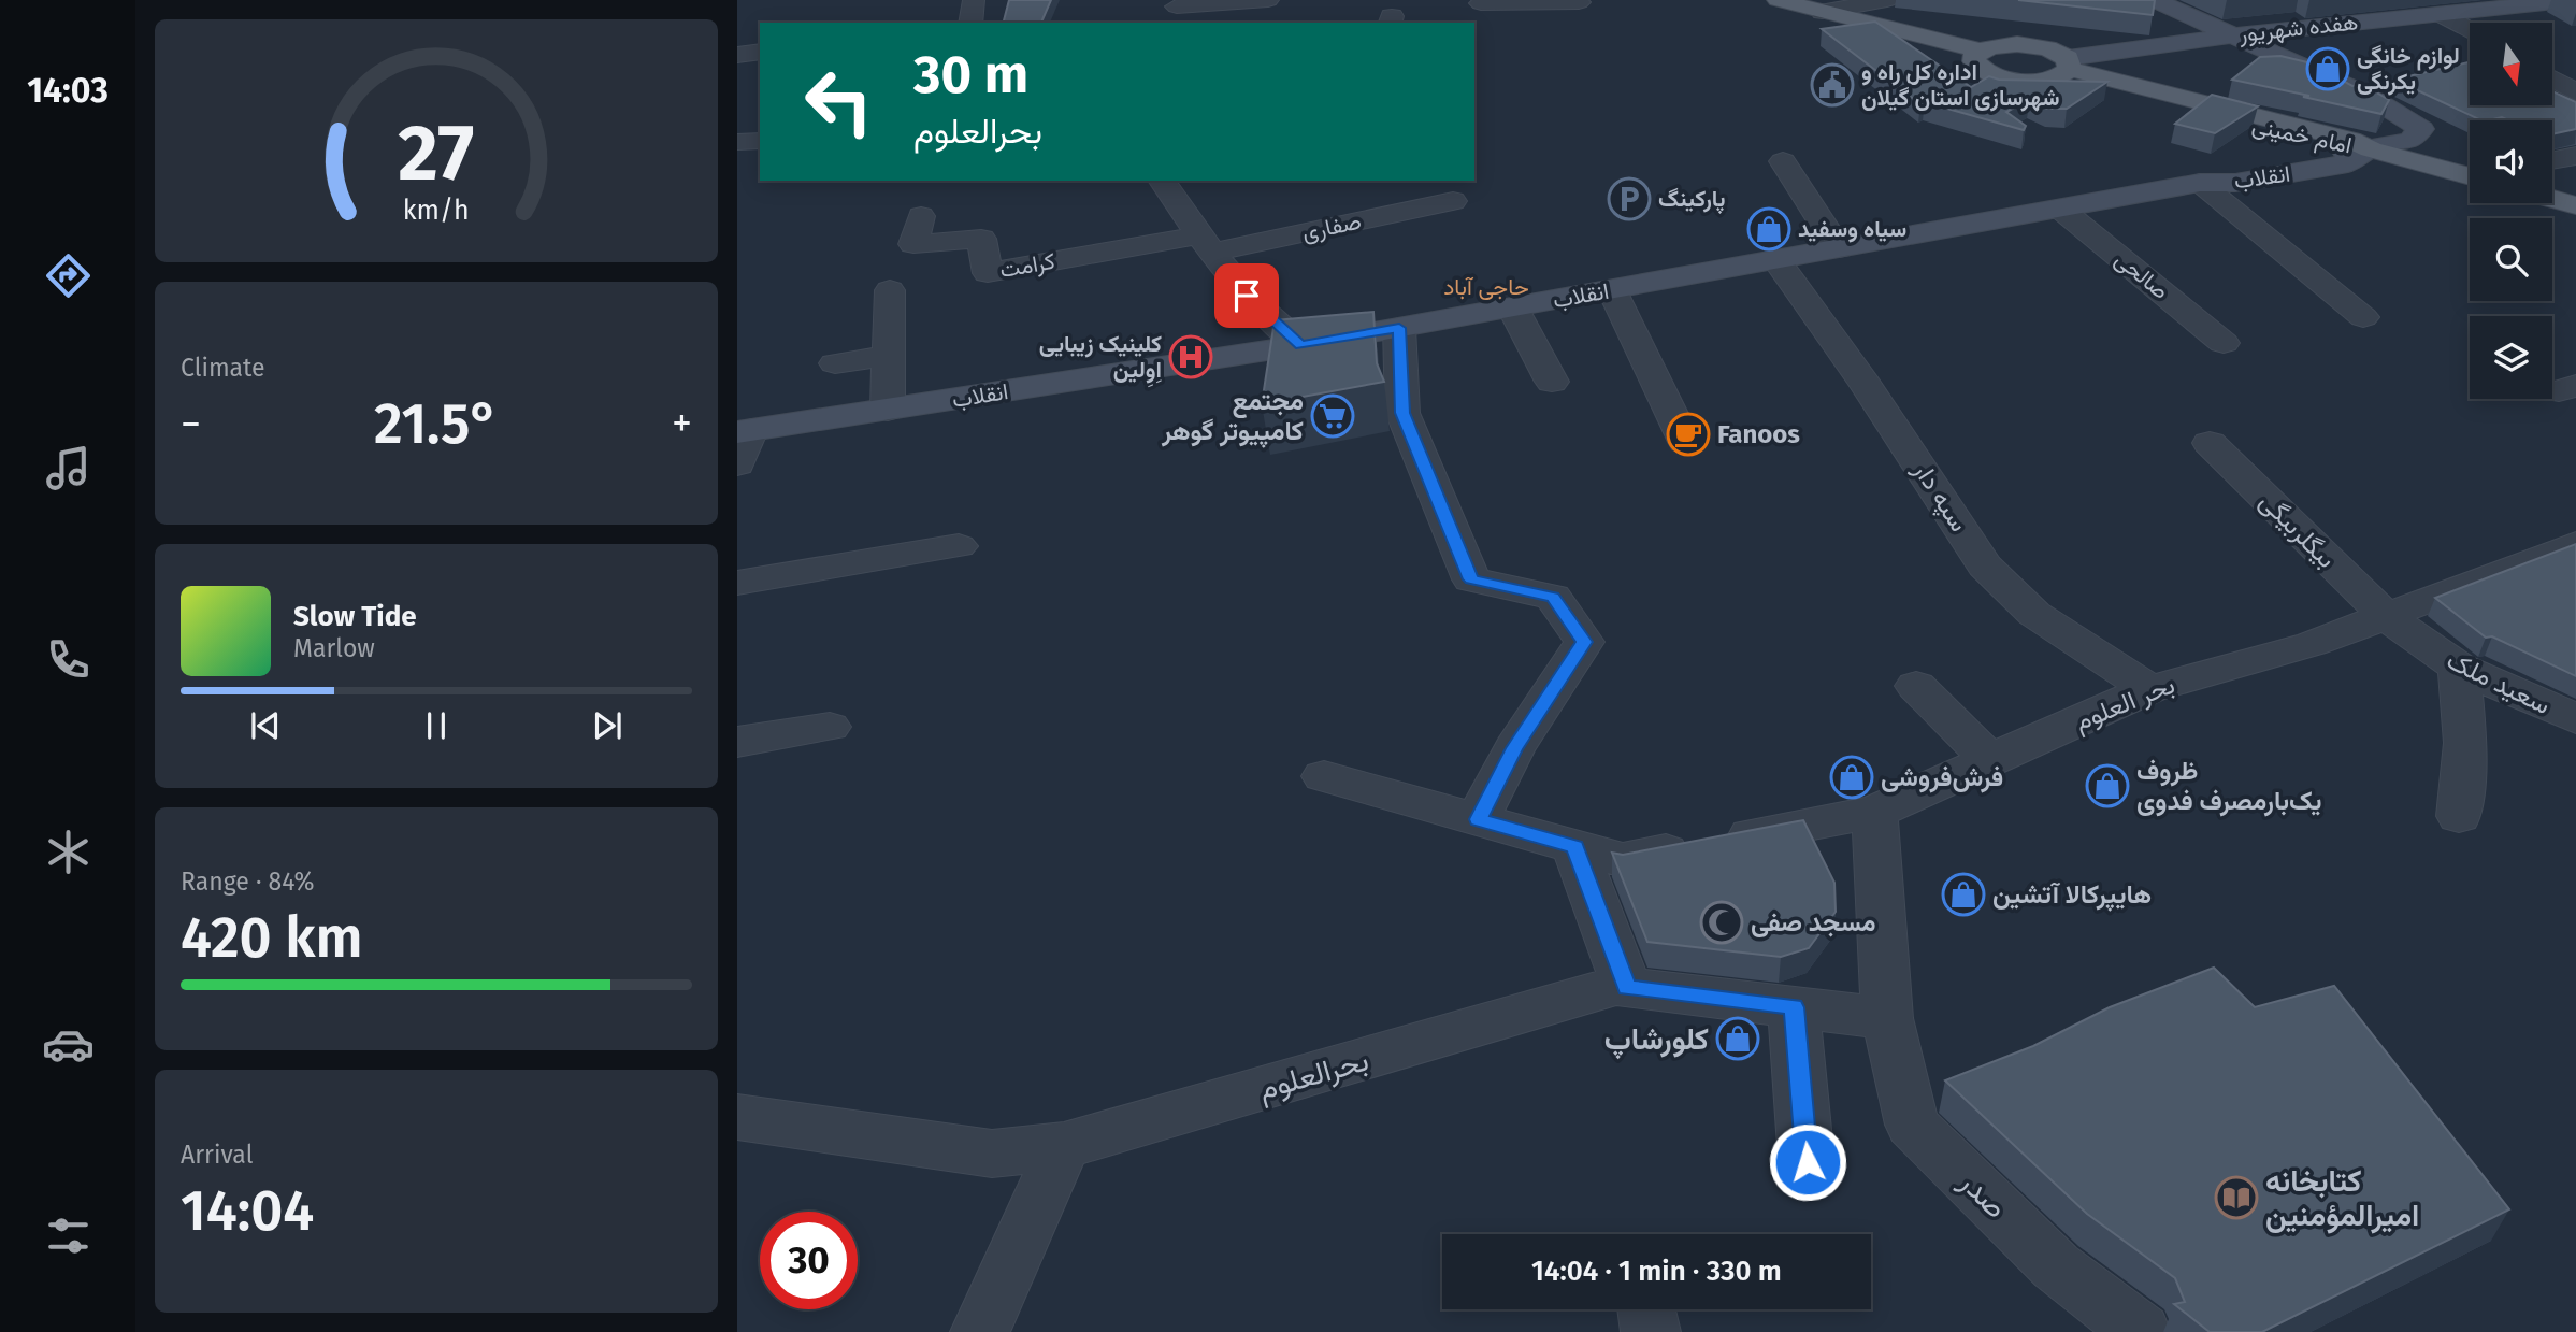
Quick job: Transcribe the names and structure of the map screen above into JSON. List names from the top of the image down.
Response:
{
  "streets": {
    "main road": ["هفده شهریور", "امام خمینی", "انقلاب"],
    "street": [
      "صفاری",
      "کرامت",
      "صالحی",
      "سپه دار",
      "بیگلربیگی",
      "سعید ملک",
      "بحر العلوم",
      "بحرالعلوم",
      "صدر"
    ]
  },
  "crossings": [
    ["هفده شهریور", "امام خمینی"],
    ["هفده شهریور", "انقلاب"],
    ["امام خمینی", "انقلاب"],
    ["انقلاب", "صالحی"],
    ["انقلاب", "سپه دار"],
    ["صفاری", "کرامت"],
    ["سپه دار", "بحر العلوم"],
    ["بیگلربیگی", "سعید ملک"],
    ["بیگلربیگی", "بحر العلوم"],
    ["سعید ملک", "بحر العلوم"],
    ["بحرالعلوم", "صدر"]
  ],
  "districts": ["حاجی آباد"],
  "places": {
    "shop": [
      "لوازم خانگی یکرنگی",
      "سیاه وسفید",
      "فرش‌فروشی",
      "ظروف یک‌بارمصرف فدوی",
      "هایپرکالا آتشین",
      "کلورشاپ"
    ],
    "public building": ["اداره کل راه و شهرسازی استان گیلان"],
    "parking": ["پارکینگ"],
    "hospital": ["کلینیک زیبایی اِوِلین"],
    "supermarket": ["مجتمع کامپیوتر گوهر"],
    "cafe": ["Fanoos"],
    "mosque": ["مسجد صفی"],
    "library": ["کتابخانه امیرالمؤمنین"]
  },
  "north": "bottom",
  "page": {
    "tabs": "14:03",
    "turn": ["30 m", "بحرالعلوم"],
    "tile": [
      "Climate",
      ["Range · 84%", "420 km"],
      ["Arrival", "14:04"]
    ],
    "heat": ["−", "21.5°", "+"],
    "song": ["Slow Tide", "Marlow"],
    "limit": "30",
    "trip": "14:04 · 1 min · 330 m",
    "gauge": ["27", "km/h"]
  }
}
